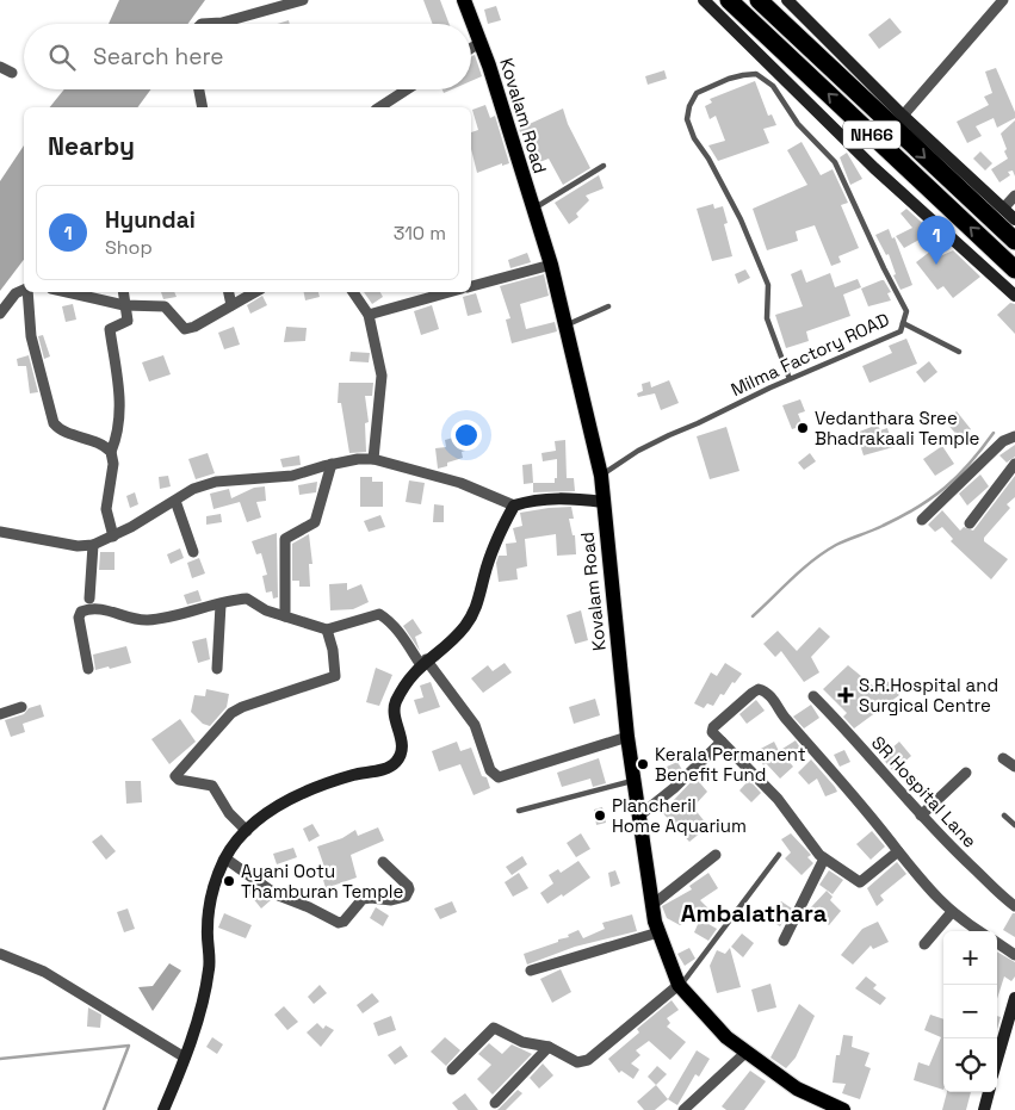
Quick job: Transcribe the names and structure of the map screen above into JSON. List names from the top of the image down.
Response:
{
  "streets": {
    "highway": ["NH66"],
    "main road": ["Kovalam Road"],
    "street": ["SR Hospital Lane"],
    "lane": ["Milma Factory ROAD"]
  },
  "crossings": [
    ["Kovalam Road", "Milma Factory ROAD"]
  ],
  "districts": ["Ambalathara"],
  "places": {
    "other": [
      "Vedanthara Sree Bhadrakaali Temple",
      "Kerala Permanent Benefit Fund",
      "Plancheril Home Aquarium",
      "Ayani Ootu Thamburan Temple"
    ],
    "health": ["S.R.Hospital and Surgical Centre"]
  },
  "page": {
    "search": "Search here",
    "heading": "Nearby",
    "list": [
      {
        "mark": "1",
        "name": "Hyundai",
        "note": "Shop",
        "value": "310 m"
      }
    ],
    "pins": "1",
    "map_buttons": ["+", "−"]
  }
}
